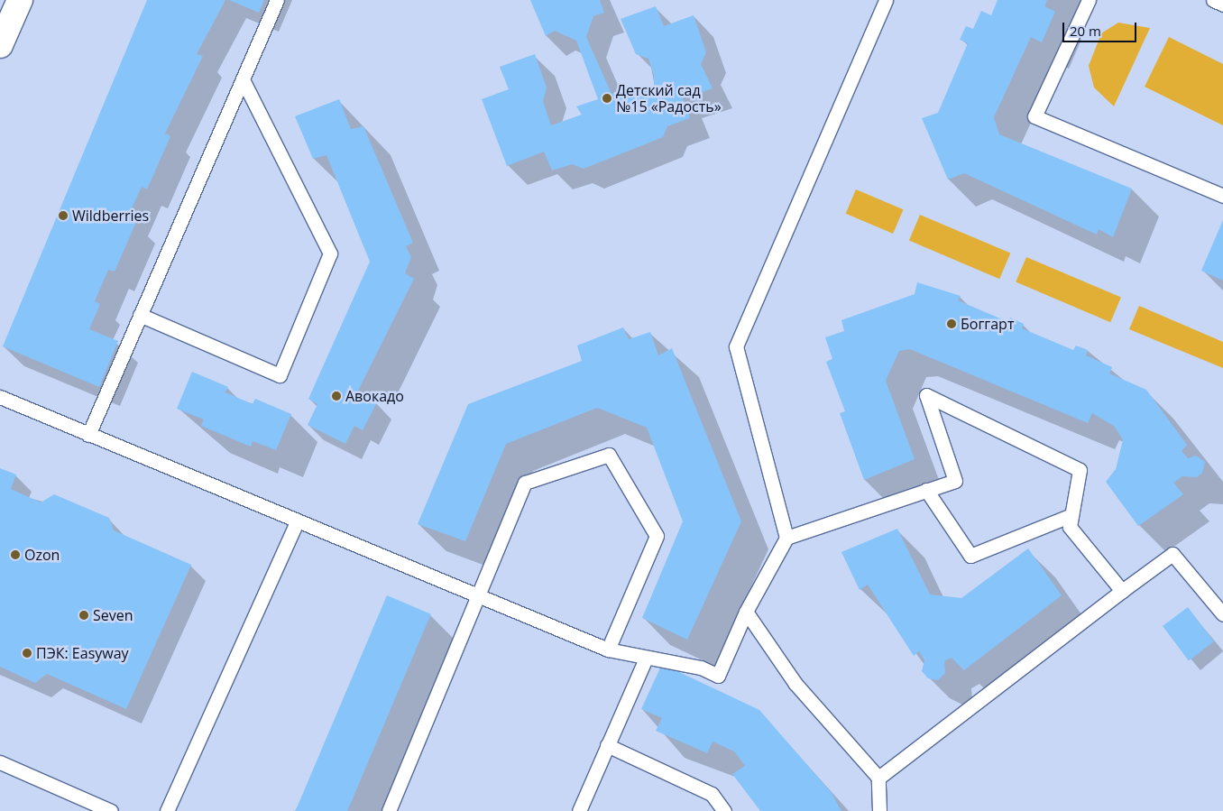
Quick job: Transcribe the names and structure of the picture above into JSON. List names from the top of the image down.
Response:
{
  "places": [
    "Детский сад №15 «Радость»",
    "Wildberries",
    "Боггарт",
    "Авокадо",
    "Ozon",
    "Seven",
    "ПЭК: Easyway"
  ],
  "scale_bar": "20 m"
}
